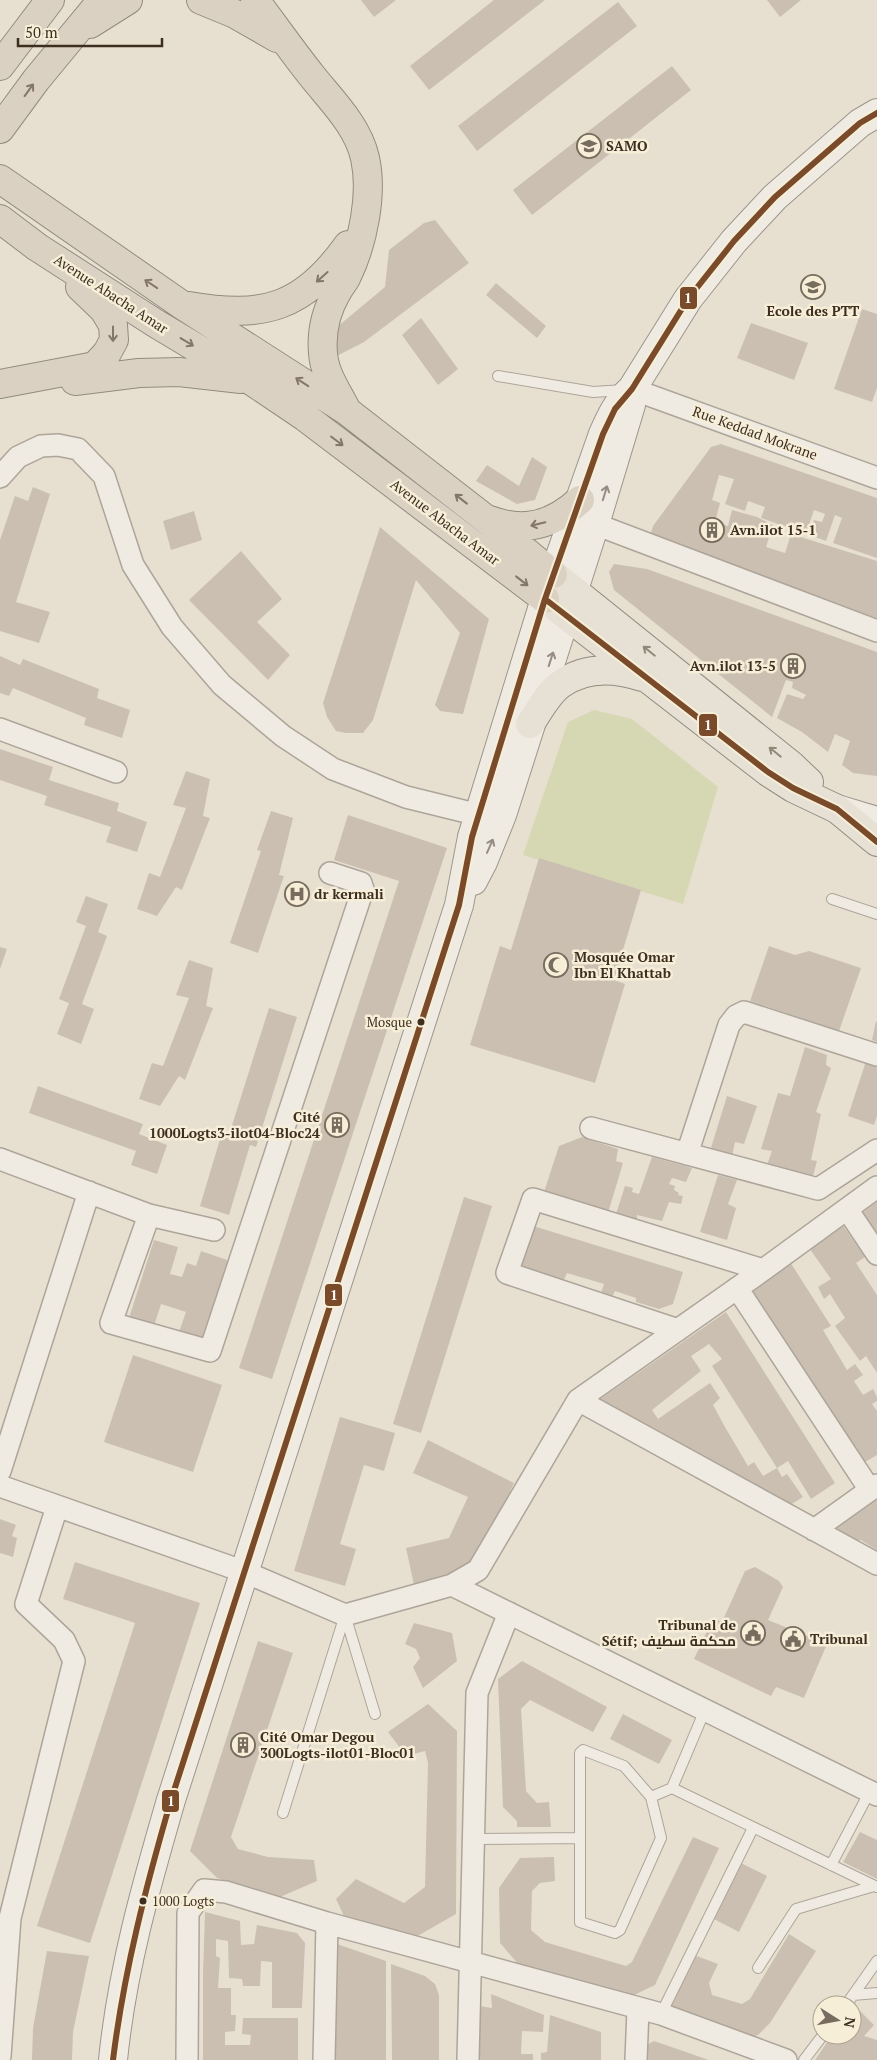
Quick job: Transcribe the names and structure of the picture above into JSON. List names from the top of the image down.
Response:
{
  "streets": {
    "highway": ["Avenue Abacha Amar"],
    "street": ["Rue Keddad Mokrane"]
  },
  "places": {
    "school or university": ["SAMO", "Ecole des PTT"],
    "building": [
      "Avn.ilot 15-1",
      "Avn.ilot 13-5",
      "Cité 1000Logts3-ilot04-Bloc24",
      "Cité Omar Degou 300Logts-ilot01-Bloc01"
    ],
    "hospital": ["dr kermali"],
    "mosque": ["Mosquée Omar Ibn El Khattab"],
    "other": ["Mosque", "1000 Logts"],
    "public building": ["Tribunal de Sétif; محكمة سطيف", "Tribunal"]
  },
  "lines": ["transit line 1"],
  "scale_bar": "50 m",
  "north": "right"
}
